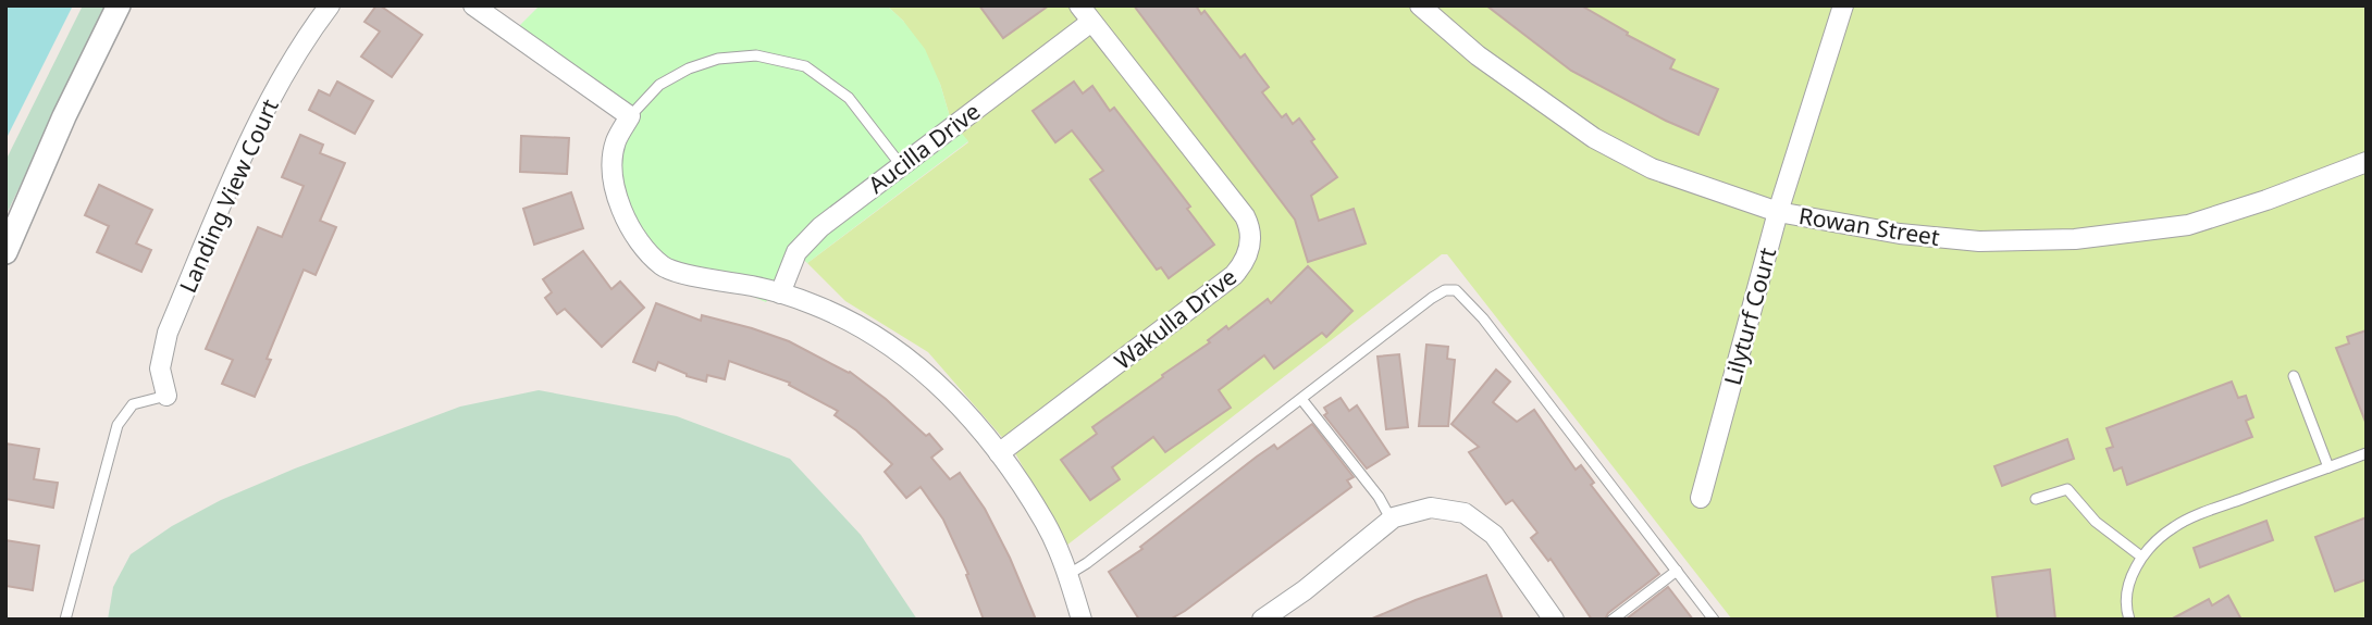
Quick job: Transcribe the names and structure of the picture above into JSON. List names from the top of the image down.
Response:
{
  "streets": {
    "street": [
      "Aucilla Drive",
      "Landing View Court",
      "Rowan Street",
      "Lilyturf Court",
      "Wakulla Drive"
    ]
  },
  "crossings": [
    ["Aucilla Drive", "Wakulla Drive"],
    ["Rowan Street", "Lilyturf Court"]
  ]
}
